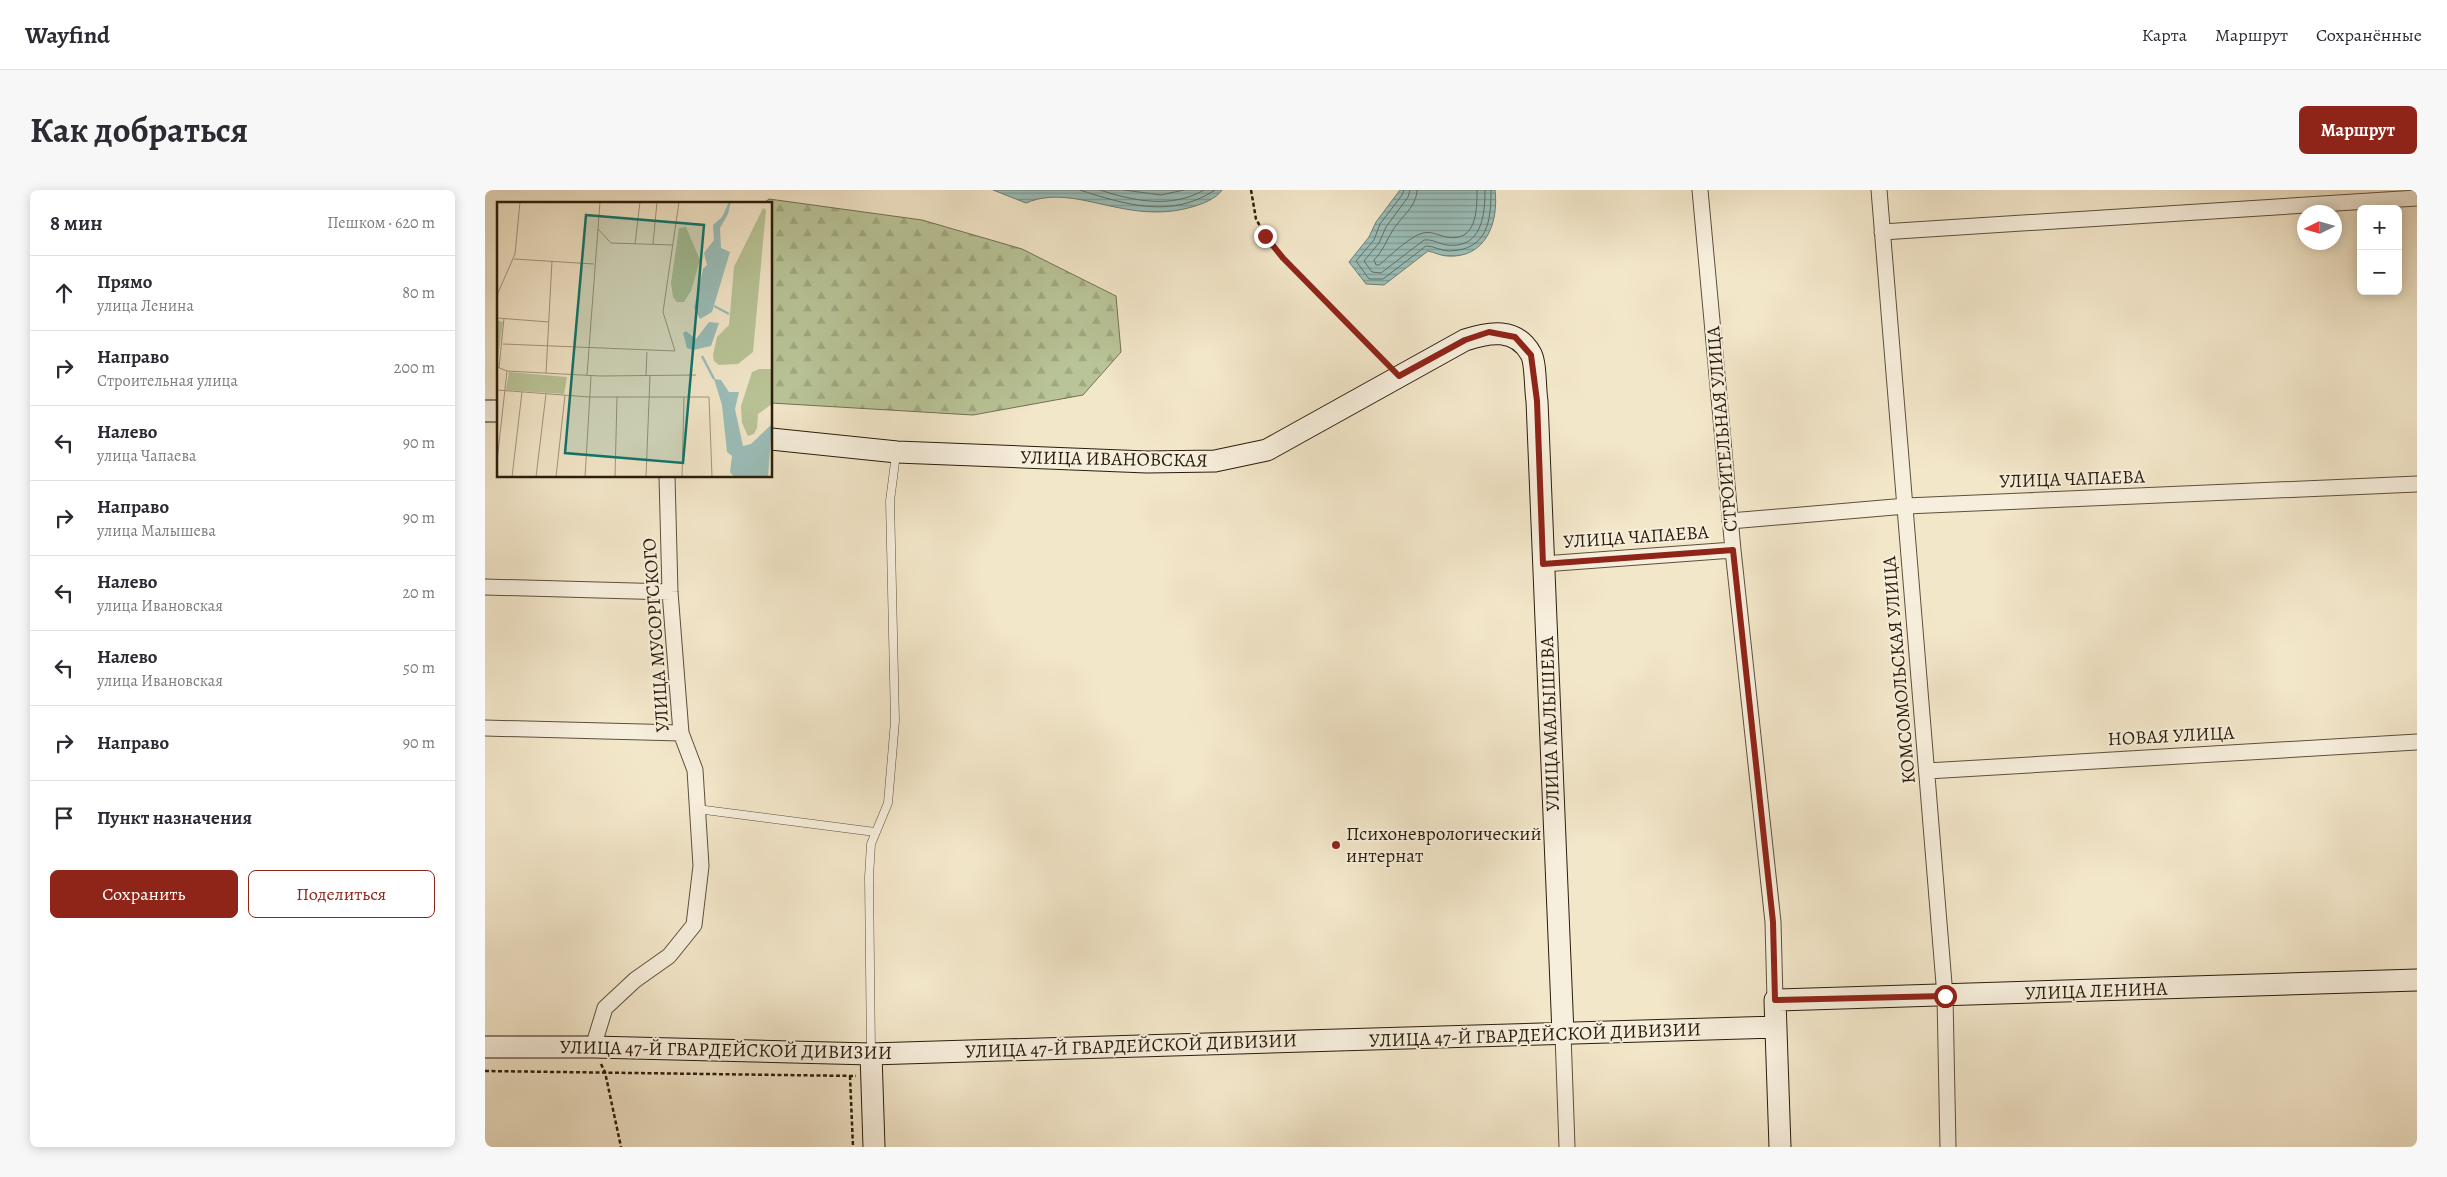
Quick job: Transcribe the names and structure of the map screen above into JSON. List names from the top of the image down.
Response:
{
  "streets": {
    "street": [
      "СТРОИТЕЛЬНАЯ УЛИЦА",
      "УЛИЦА ИВАНОВСКАЯ",
      "УЛИЦА ЧАПАЕВА",
      "УЛИЦА МУСОРГСКОГО",
      "КОМСОМОЛЬСКАЯ УЛИЦА",
      "УЛИЦА МАЛЫШЕВА",
      "НОВАЯ УЛИЦА",
      "УЛИЦА ЛЕНИНА",
      "УЛИЦА 47-Й ГВАРДЕЙСКОЙ ДИВИЗИИ"
    ]
  },
  "crossings": [
    ["СТРОИТЕЛЬНАЯ УЛИЦА", "УЛИЦА ЧАПАЕВА"],
    ["СТРОИТЕЛЬНАЯ УЛИЦА", "УЛИЦА ЛЕНИНА"],
    ["СТРОИТЕЛЬНАЯ УЛИЦА", "УЛИЦА 47-Й ГВАРДЕЙСКОЙ ДИВИЗИИ"],
    ["УЛИЦА ИВАНОВСКАЯ", "УЛИЦА МАЛЫШЕВА"],
    ["УЛИЦА ЧАПАЕВА", "КОМСОМОЛЬСКАЯ УЛИЦА"],
    ["УЛИЦА ЧАПАЕВА", "УЛИЦА МАЛЫШЕВА"],
    ["УЛИЦА МУСОРГСКОГО", "УЛИЦА 47-Й ГВАРДЕЙСКОЙ ДИВИЗИИ"],
    ["КОМСОМОЛЬСКАЯ УЛИЦА", "НОВАЯ УЛИЦА"],
    ["КОМСОМОЛЬСКАЯ УЛИЦА", "УЛИЦА ЛЕНИНА"],
    ["УЛИЦА МАЛЫШЕВА", "УЛИЦА 47-Й ГВАРДЕЙСКОЙ ДИВИЗИИ"]
  ],
  "places": ["Психоневрологический интернат"],
  "north": "left",
  "page": {
    "header": "Wayfind",
    "nav": ["Карта", "Маршрут", "Сохранённые"],
    "title": "Как добраться",
    "buttons": [
      "Маршрут",
      ["Сохранить", "Поделиться"]
    ],
    "heading": ["8 мин", "Пешком · 620 m"],
    "map_buttons": ["+", "−"],
    "list": [
      ["Прямо", "улица Ленина", "80 m"],
      ["Направо", "Строительная улица", "200 m"],
      ["Налево", "улица Чапаева", "90 m"],
      ["Направо", "улица Малышева", "90 m"],
      ["Налево", "улица Ивановская", "20 m"],
      ["Налево", "улица Ивановская", "50 m"],
      ["Направо", "90 m"],
      "Пункт назначения"
    ]
  }
}
